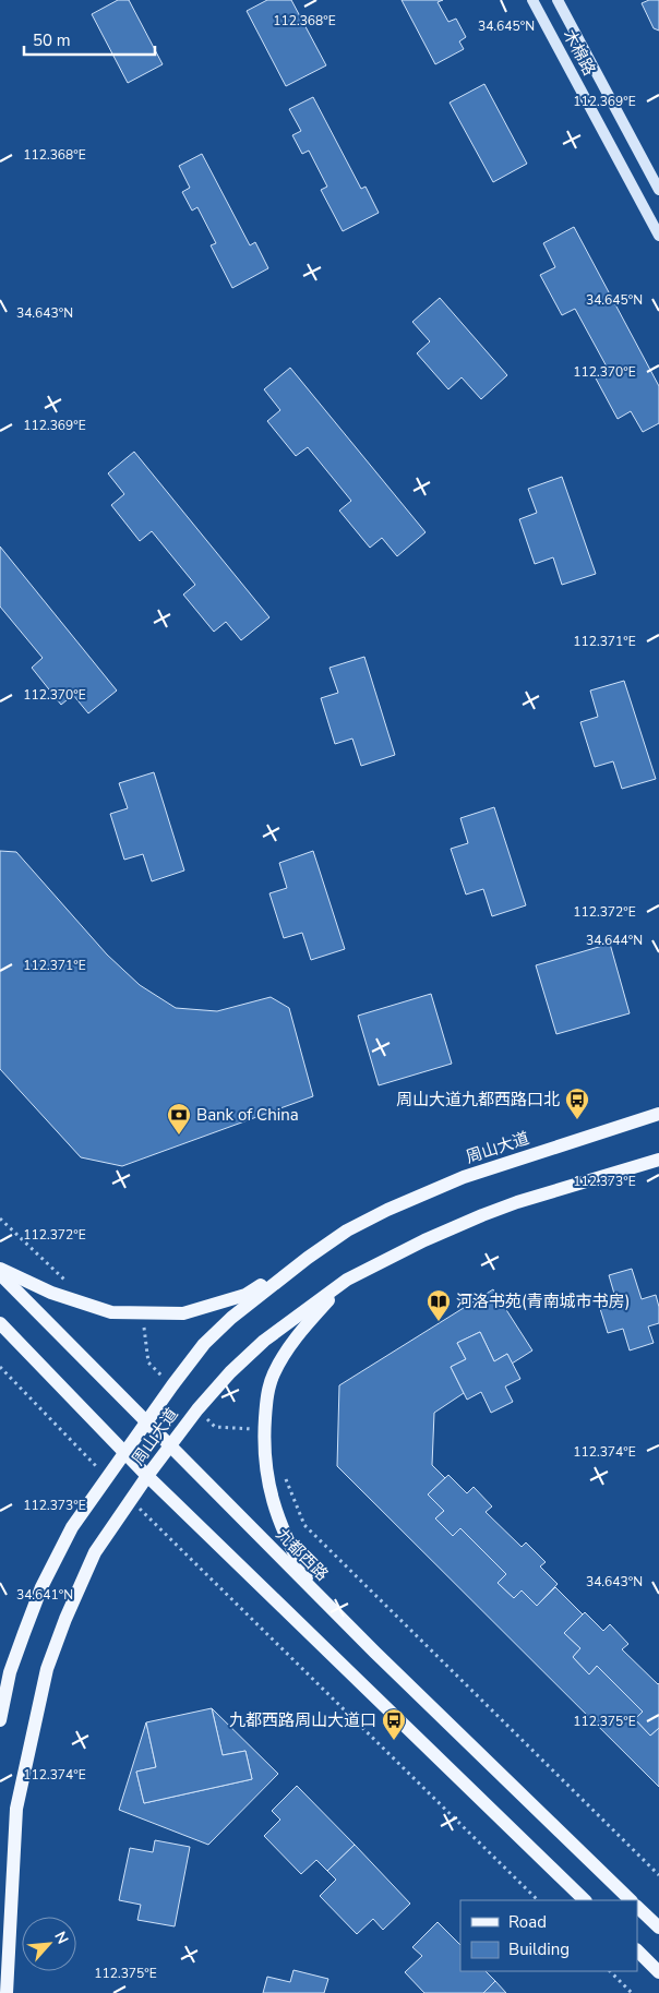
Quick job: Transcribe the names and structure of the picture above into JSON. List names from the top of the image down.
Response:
{
  "streets": {
    "main road": ["木棉路", "周山大道", "九都西路"]
  },
  "crossings": [
    ["周山大道", "九都西路"]
  ],
  "places": {
    "bus stop": ["周山大道九都西路口北", "九都西路周山大道口"],
    "bank": ["Bank of China"],
    "library": ["河洛书苑(青南城市书房)"]
  },
  "legend": ["Road", "Building"],
  "scale_bar": "50 m",
  "north": "top right",
  "coordinates": [
    "112.368°E",
    "34.645°N",
    "112.369°E",
    "34.643°N",
    "112.370°E",
    "112.371°E",
    "112.372°E",
    "34.644°N",
    "112.373°E",
    "112.374°E",
    "34.641°N",
    "112.375°E"
  ]
}
